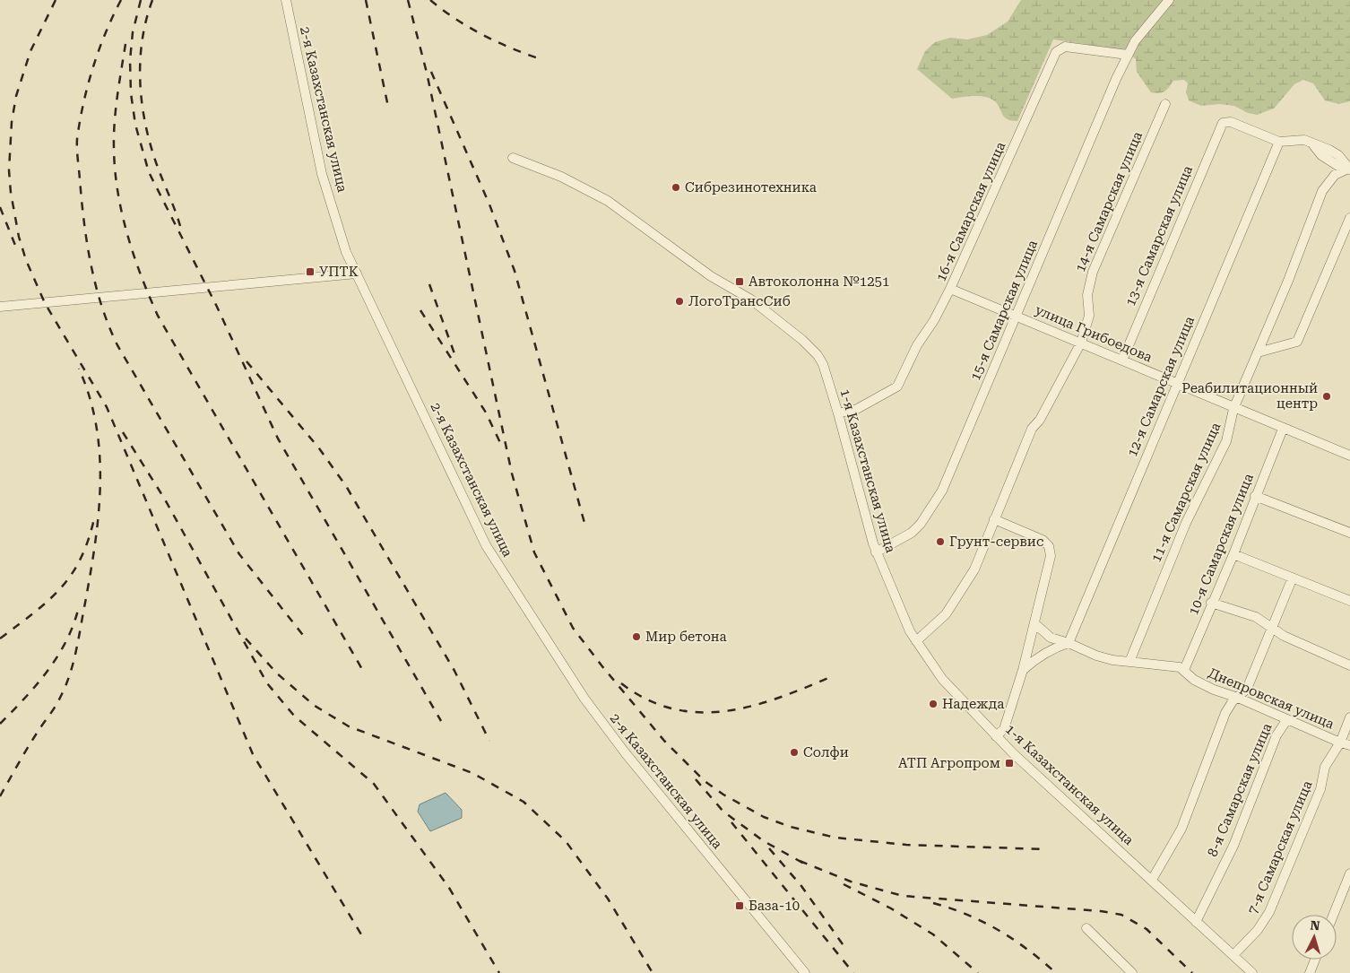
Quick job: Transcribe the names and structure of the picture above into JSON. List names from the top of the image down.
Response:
{
  "streets": {
    "street": [
      "2-я Казахстанская улица",
      "14-я Самарская улица",
      "16-я Самарская улица",
      "13-я Самарская улица",
      "15-я Самарская улица",
      "улица Грибоедова",
      "12-я Самарская улица",
      "1-я Казахстанская улица",
      "11-я Самарская улица",
      "10-я Самарская улица",
      "Днепровская улица",
      "8-я Самарская улица",
      "7-я Самарская улица"
    ]
  },
  "crossings": [
    ["14-я Самарская улица", "улица Грибоедова"],
    ["14-я Самарская улица", "1-я Казахстанская улица"],
    ["16-я Самарская улица", "15-я Самарская улица"],
    ["16-я Самарская улица", "улица Грибоедова"],
    ["16-я Самарская улица", "1-я Казахстанская улица"],
    ["13-я Самарская улица", "улица Грибоедова"],
    ["13-я Самарская улица", "12-я Самарская улица"],
    ["15-я Самарская улица", "улица Грибоедова"],
    ["15-я Самарская улица", "1-я Казахстанская улица"],
    ["улица Грибоедова", "12-я Самарская улица"],
    ["улица Грибоедова", "11-я Самарская улица"],
    ["улица Грибоедова", "10-я Самарская улица"],
    ["12-я Самарская улица", "Днепровская улица"],
    ["1-я Казахстанская улица", "8-я Самарская улица"],
    ["1-я Казахстанская улица", "7-я Самарская улица"],
    ["11-я Самарская улица", "Днепровская улица"],
    ["10-я Самарская улица", "Днепровская улица"],
    ["Днепровская улица", "8-я Самарская улица"],
    ["Днепровская улица", "7-я Самарская улица"]
  ],
  "places": {
    "other": [
      "Сибрезинотехника",
      "ЛогоТрансСиб",
      "Реабилитационный центр",
      "Грунт-сервис",
      "Мир бетона",
      "Надежда",
      "Солфи"
    ],
    "transit": [
      "УПТК",
      "Автоколонна №1251",
      "АТП Агропром",
      "База-10"
    ]
  },
  "north": "top"
}
